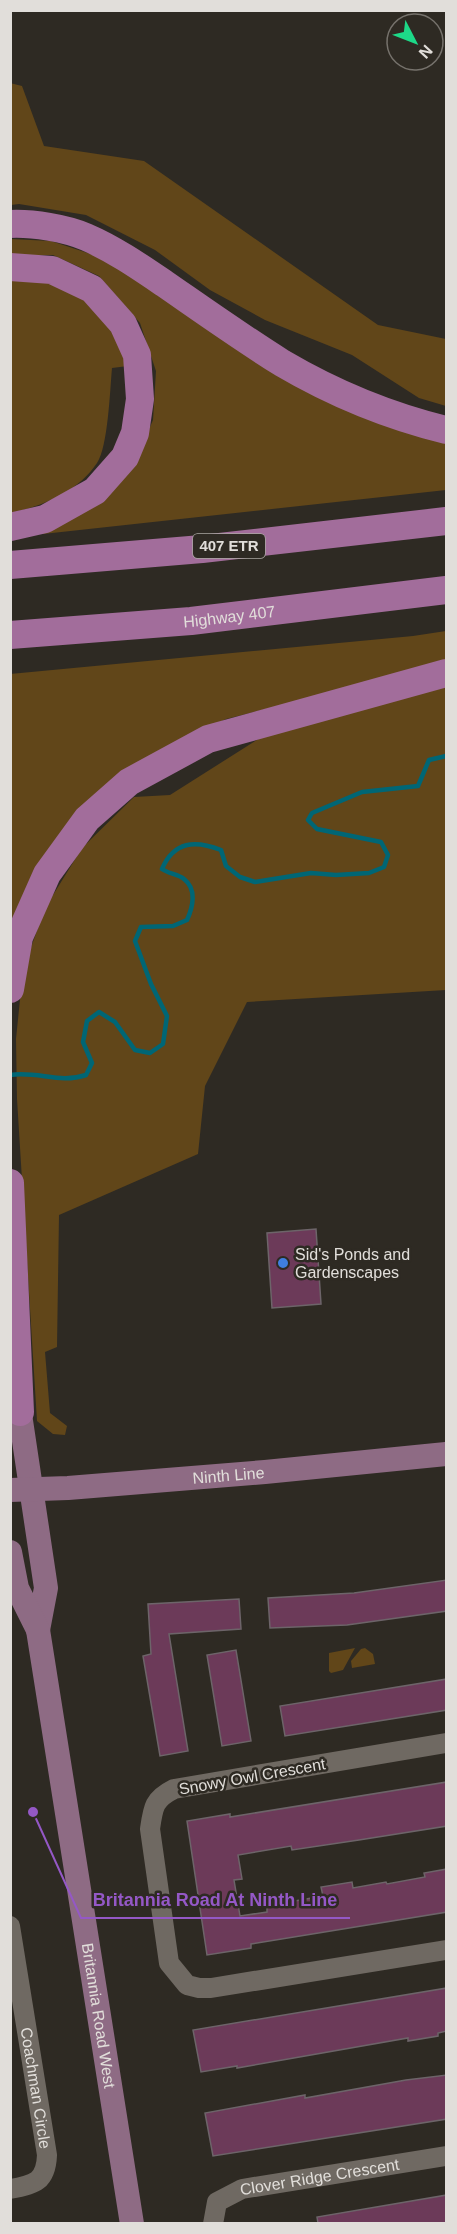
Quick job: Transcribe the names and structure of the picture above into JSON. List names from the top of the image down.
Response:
{
  "streets": {
    "highway": ["407 ETR", "Highway 407"],
    "main road": ["Ninth Line", "Britannia Road West"],
    "street": ["Snowy Owl Crescent", "Coachman Circle", "Clover Ridge Crescent"]
  },
  "crossings": [
    ["Ninth Line", "Britannia Road West"]
  ],
  "places": ["Sid's Ponds and Gardenscapes", "Britannia Road At Ninth Line"],
  "north": "bottom right"
}
